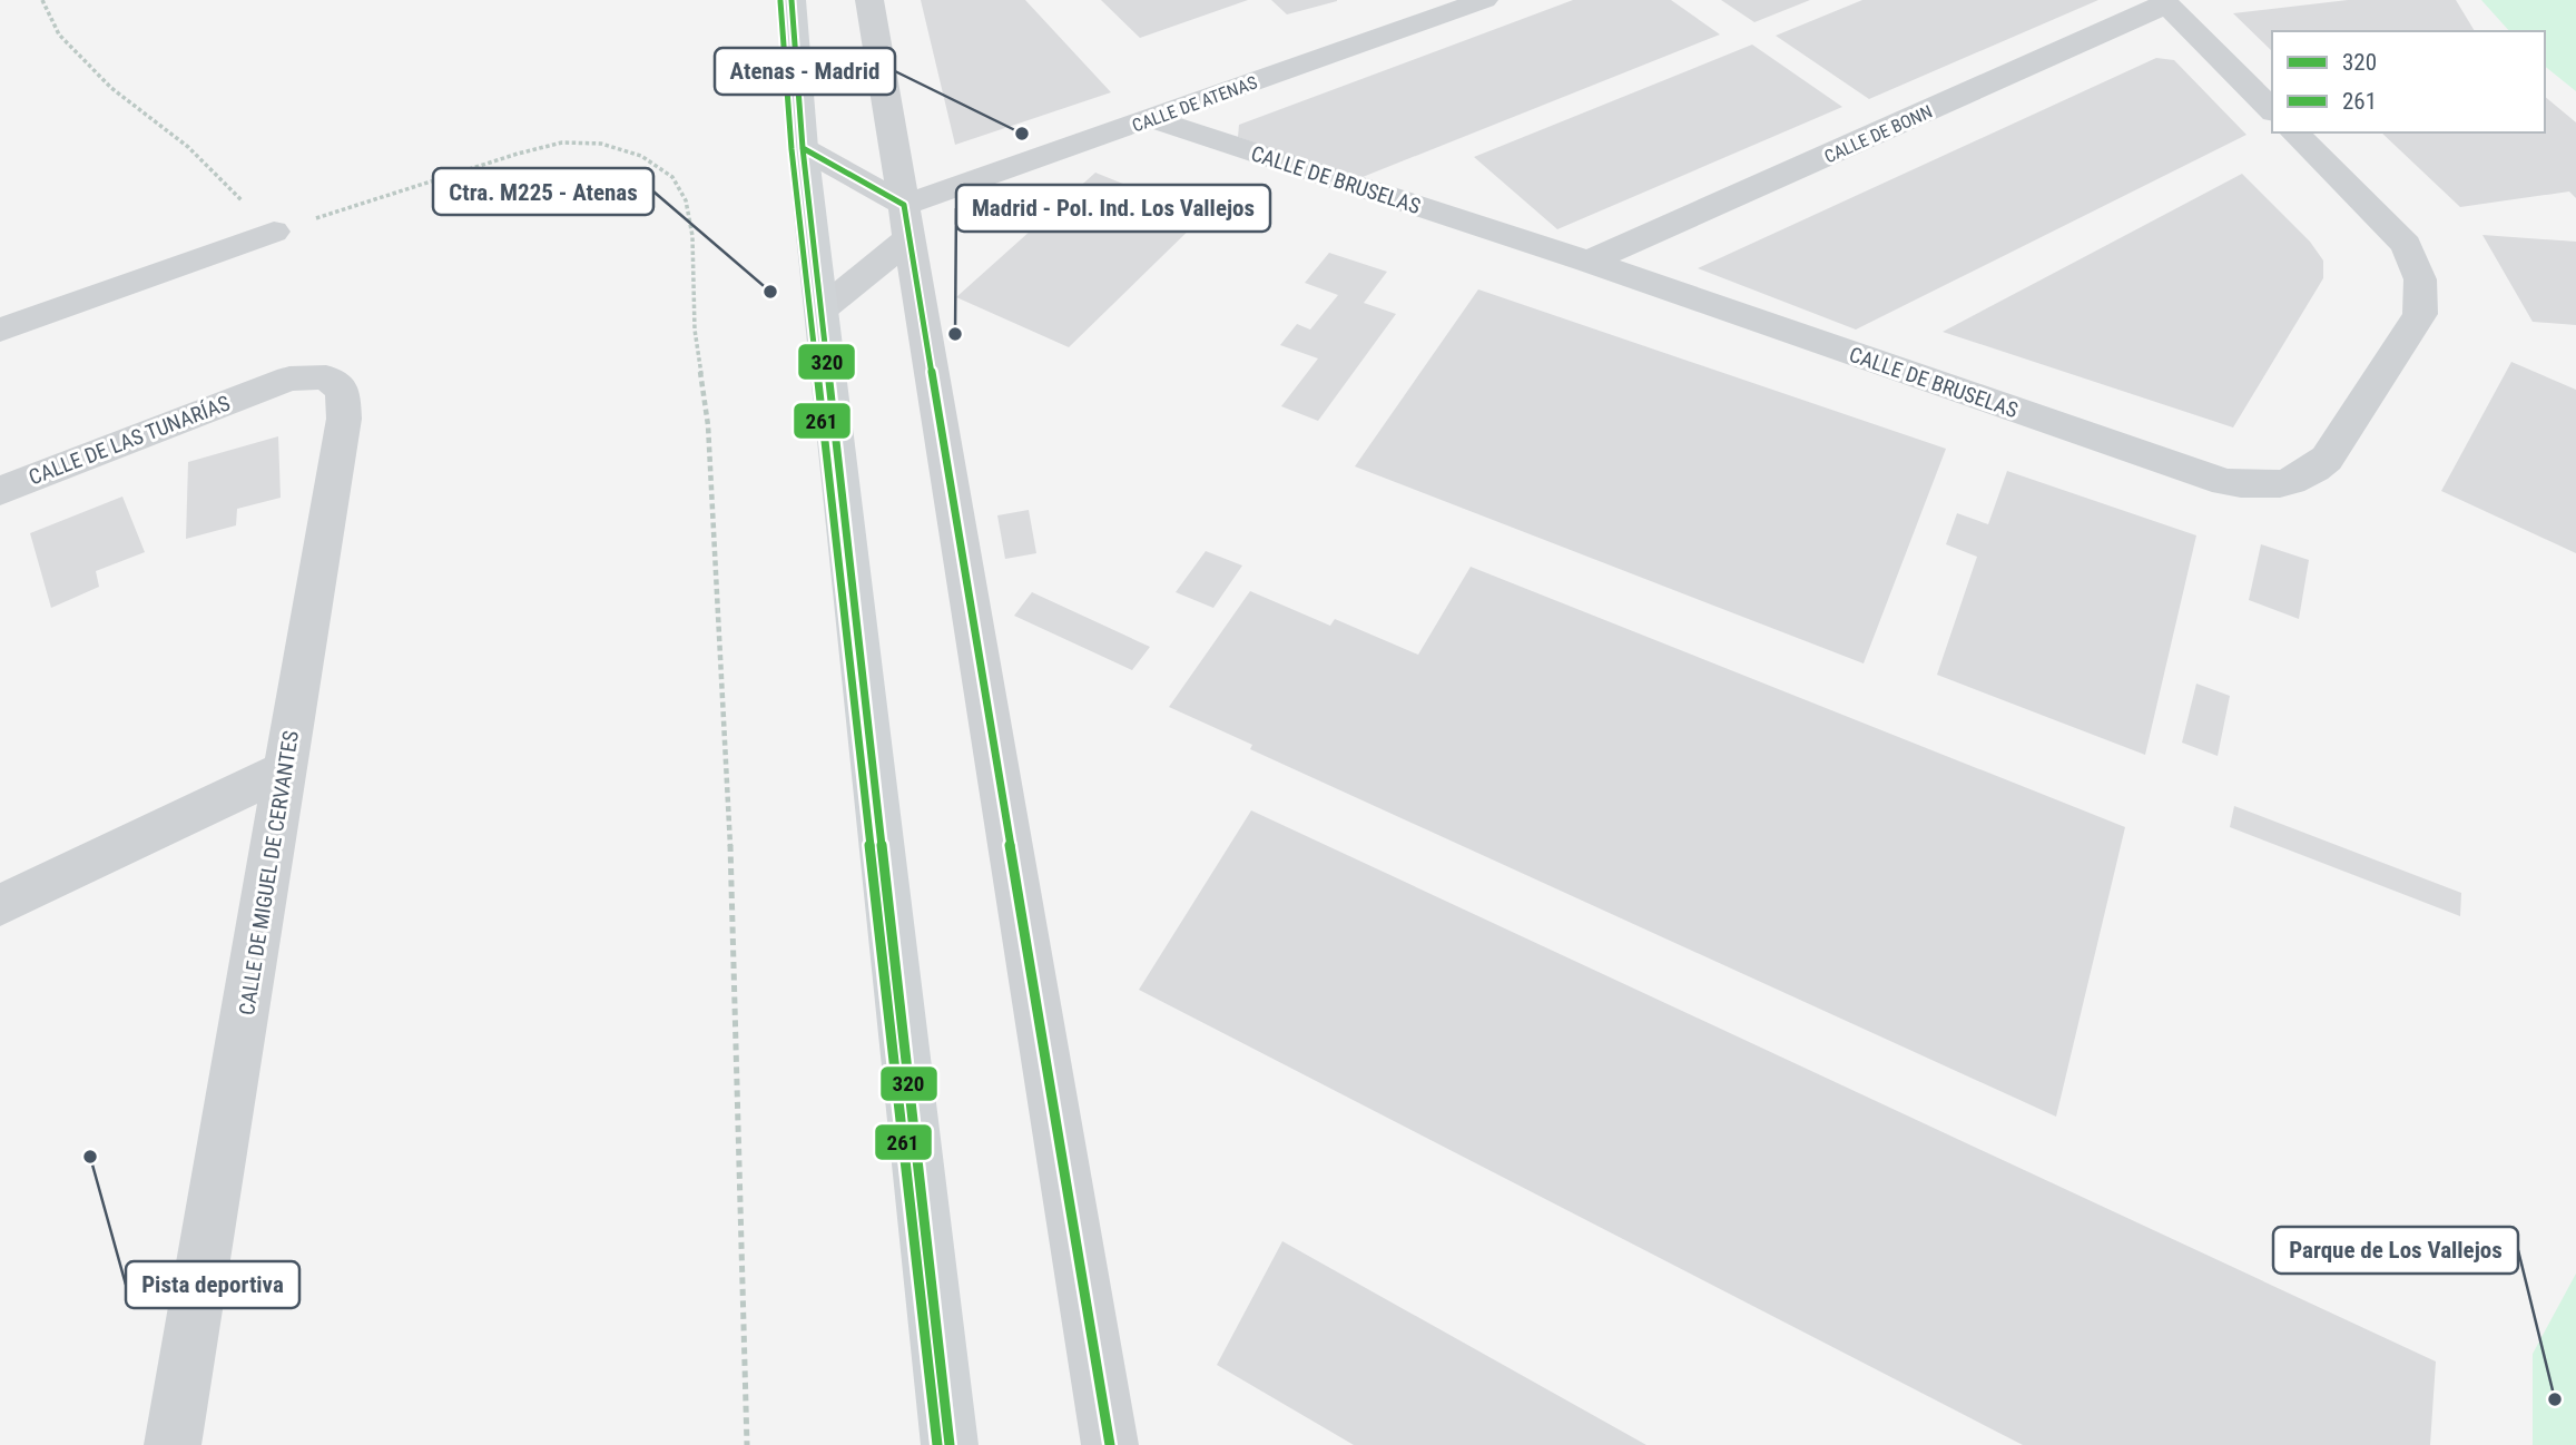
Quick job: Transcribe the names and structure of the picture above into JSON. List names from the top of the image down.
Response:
{
  "streets": {
    "street": [
      "CALLE DE ATENAS",
      "CALLE DE BONN",
      "CALLE DE BRUSELAS",
      "CALLE DE LAS TUNARÍAS",
      "CALLE DE MIGUEL DE CERVANTES"
    ]
  },
  "crossings": [
    ["CALLE DE ATENAS", "CALLE DE BRUSELAS"],
    ["CALLE DE BONN", "CALLE DE BRUSELAS"],
    ["CALLE DE LAS TUNARÍAS", "CALLE DE MIGUEL DE CERVANTES"]
  ],
  "places": [
    "Atenas - Madrid",
    "Ctra. M225 - Atenas",
    "Madrid - Pol. Ind. Los Vallejos",
    "Pista deportiva",
    "Parque de Los Vallejos"
  ],
  "lines": ["transit line 320", "transit line 261"],
  "legend": ["320", "261"]
}
